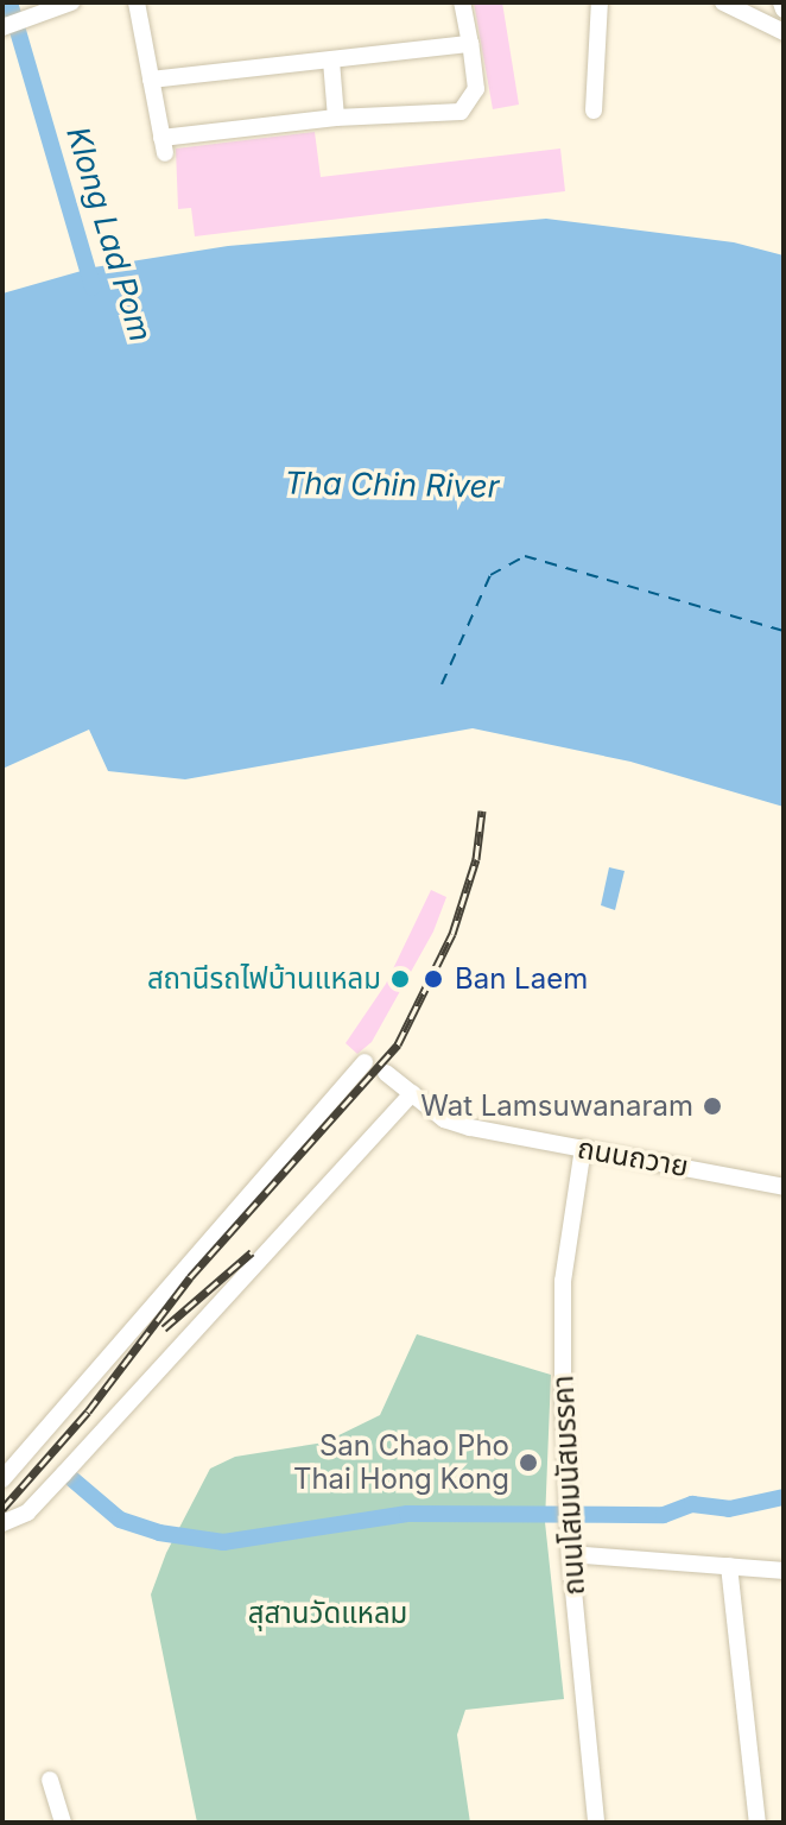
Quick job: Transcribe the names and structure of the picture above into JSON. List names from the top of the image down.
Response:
{
  "streets": {
    "street": ["ถนนถวาย", "ถนนโสมมนัสมรรคา"]
  },
  "crossings": [
    ["ถนนถวาย", "ถนนโสมมนัสมรรคา"]
  ],
  "water": ["Klong Lad Pom", "Tha Chin River"],
  "parks": ["สุสานวัดแหลม"],
  "places": [
    "สถานีรถไฟบ้านแหลม",
    "Ban Laem",
    "Wat Lamsuwanaram",
    "San Chao Pho Thai Hong Kong"
  ]
}
